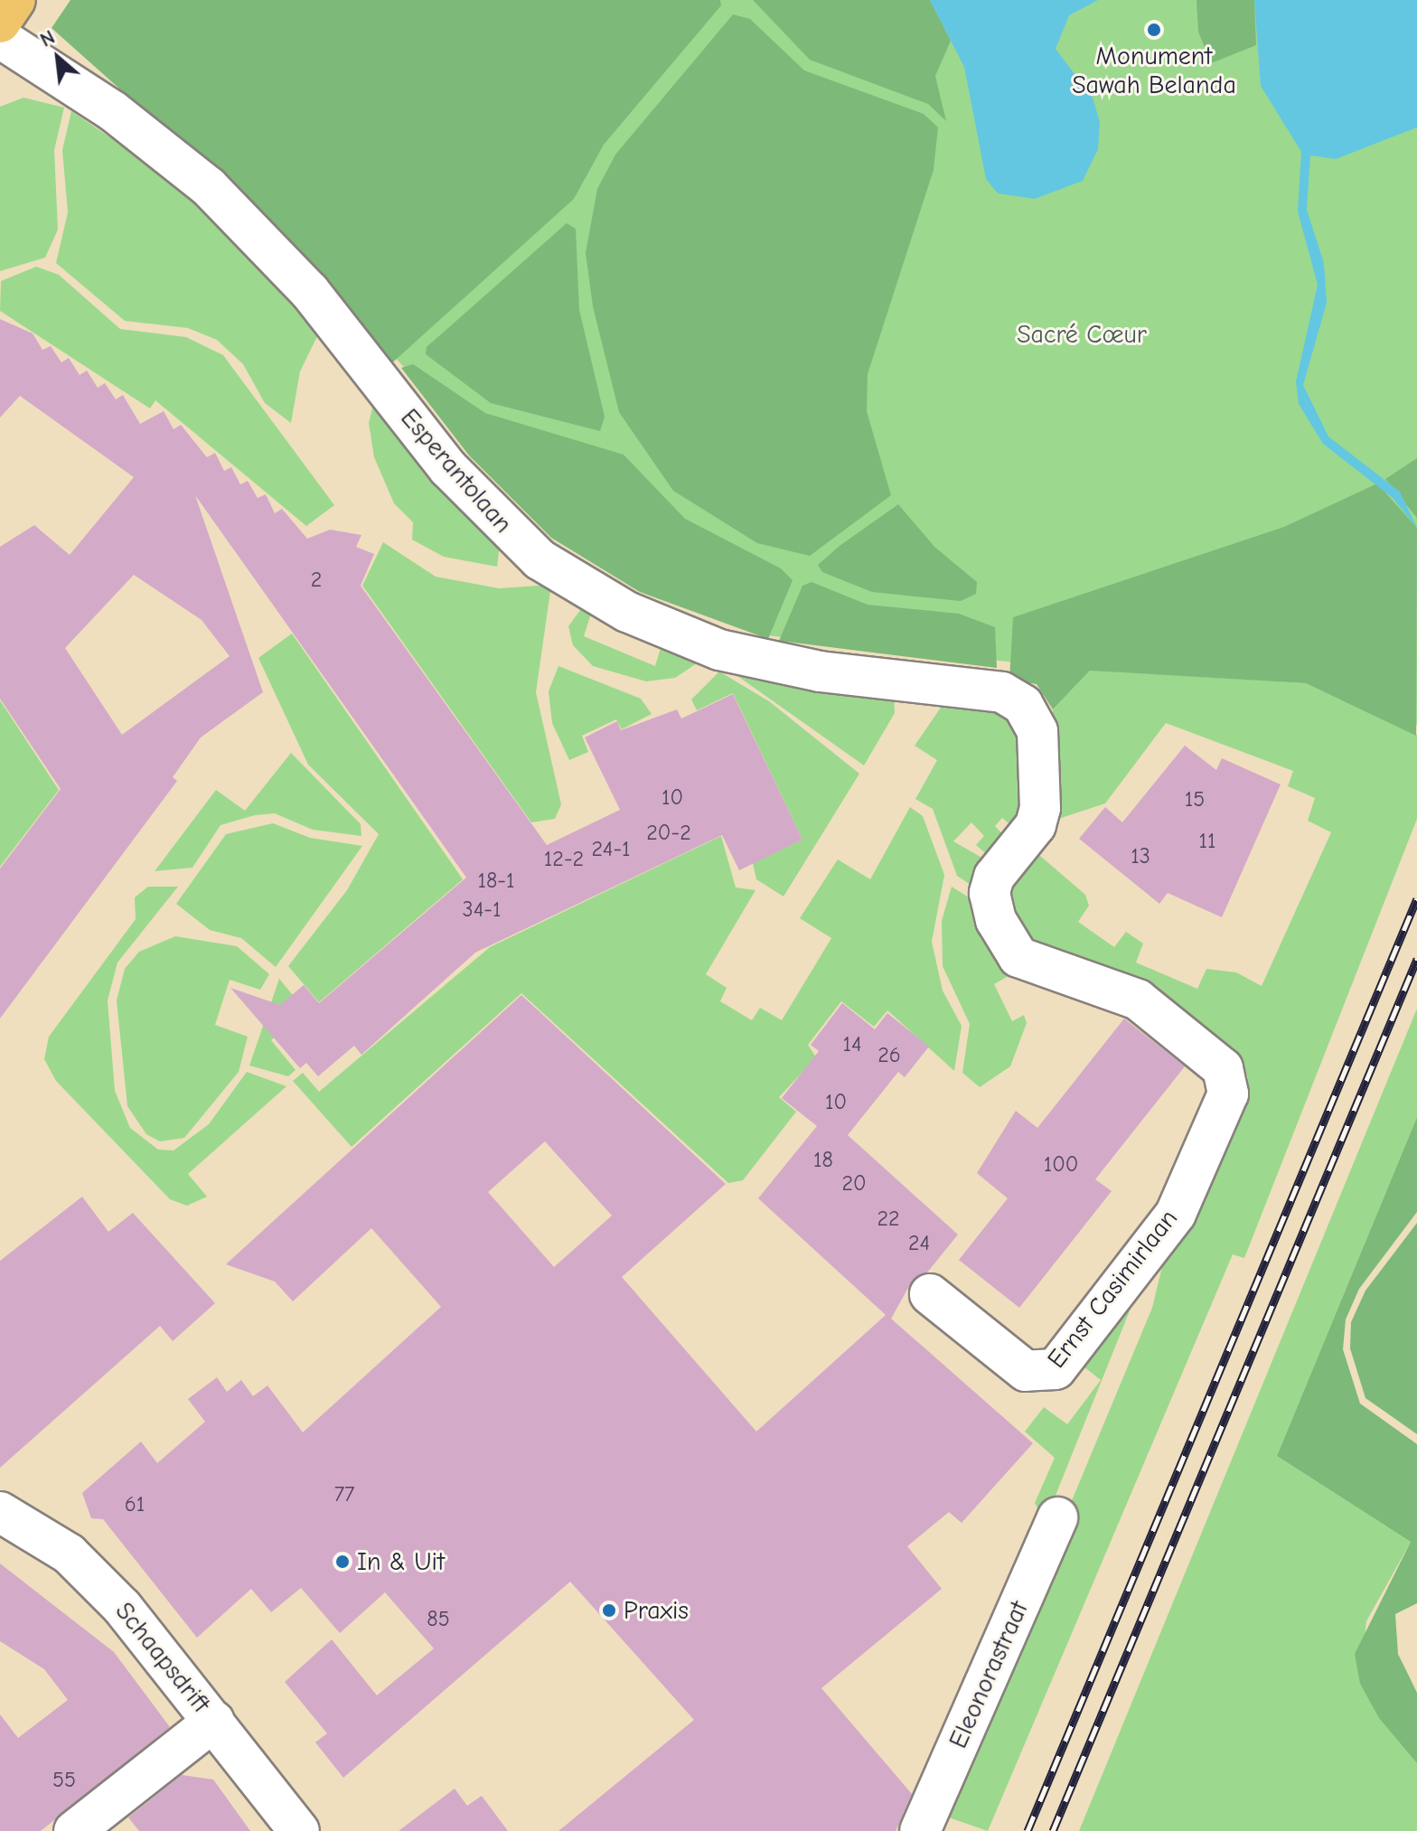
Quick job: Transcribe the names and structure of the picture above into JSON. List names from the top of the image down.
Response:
{
  "streets": {
    "street": [
      "Esperantolaan",
      "Ernst Casimirlaan",
      "Schaapsdrift",
      "Eleonorastraat"
    ]
  },
  "crossings": [
    ["Esperantolaan", "Ernst Casimirlaan"]
  ],
  "parks": ["Sacré Cœur"],
  "places": ["Monument Sawah Belanda", "In & Uit", "Praxis"],
  "house_numbers": [
    "2",
    "10",
    "15",
    "20-2",
    "11",
    "24-1",
    "13",
    "12-2",
    "18-1",
    "34-1",
    "14",
    "26",
    "10",
    "18",
    "100",
    "20",
    "22",
    "24",
    "77",
    "61",
    "85",
    "55"
  ],
  "north": "top left"
}
